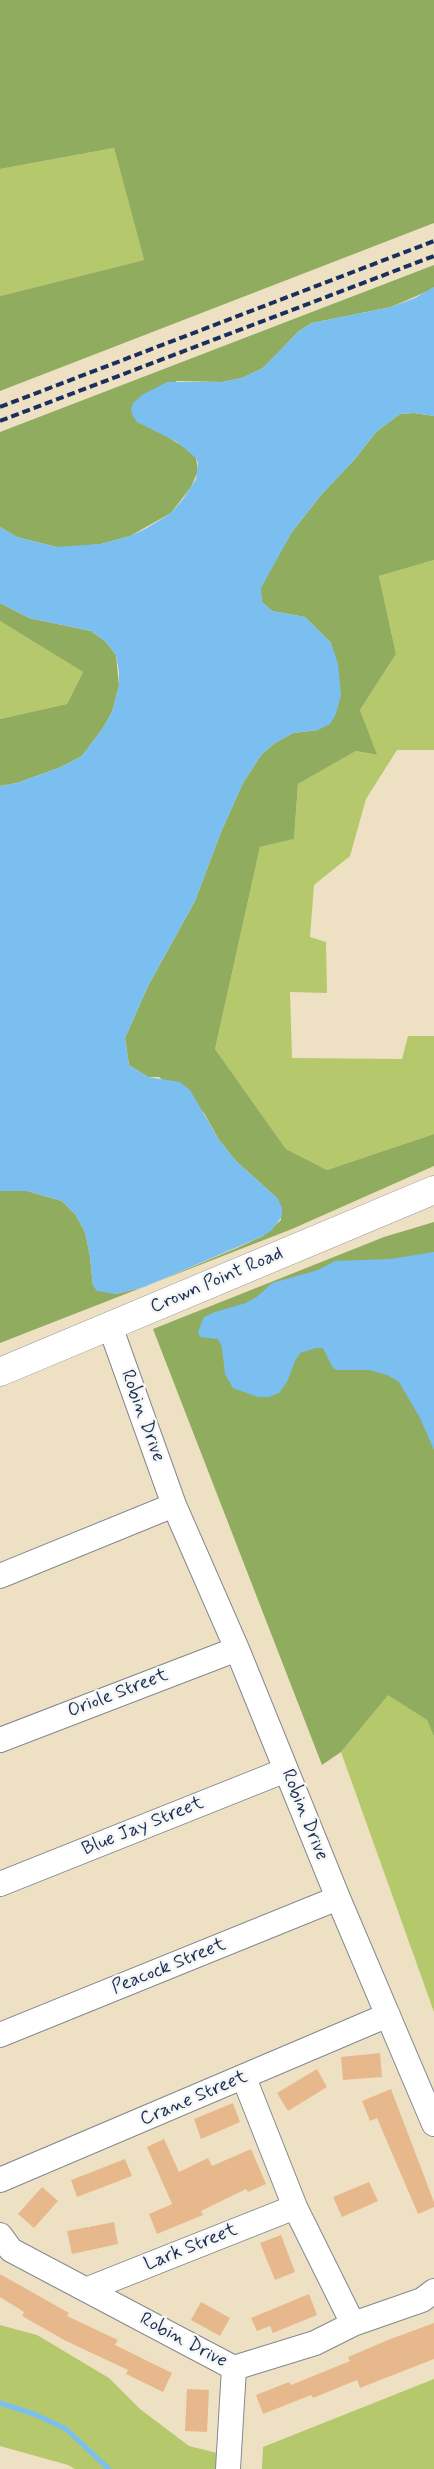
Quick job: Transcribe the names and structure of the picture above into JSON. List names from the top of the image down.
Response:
{
  "streets": {
    "main road": ["Crown Point Road"],
    "street": [
      "Robin Drive",
      "Oriole Street",
      "Blue Jay Street",
      "Peacock Street",
      "Crane Street",
      "Lark Street"
    ]
  },
  "crossings": [
    ["Crown Point Road", "Robin Drive"],
    ["Robin Drive", "Oriole Street"],
    ["Robin Drive", "Blue Jay Street"],
    ["Robin Drive", "Peacock Street"],
    ["Robin Drive", "Crane Street"],
    ["Robin Drive", "Lark Street"]
  ]
}
